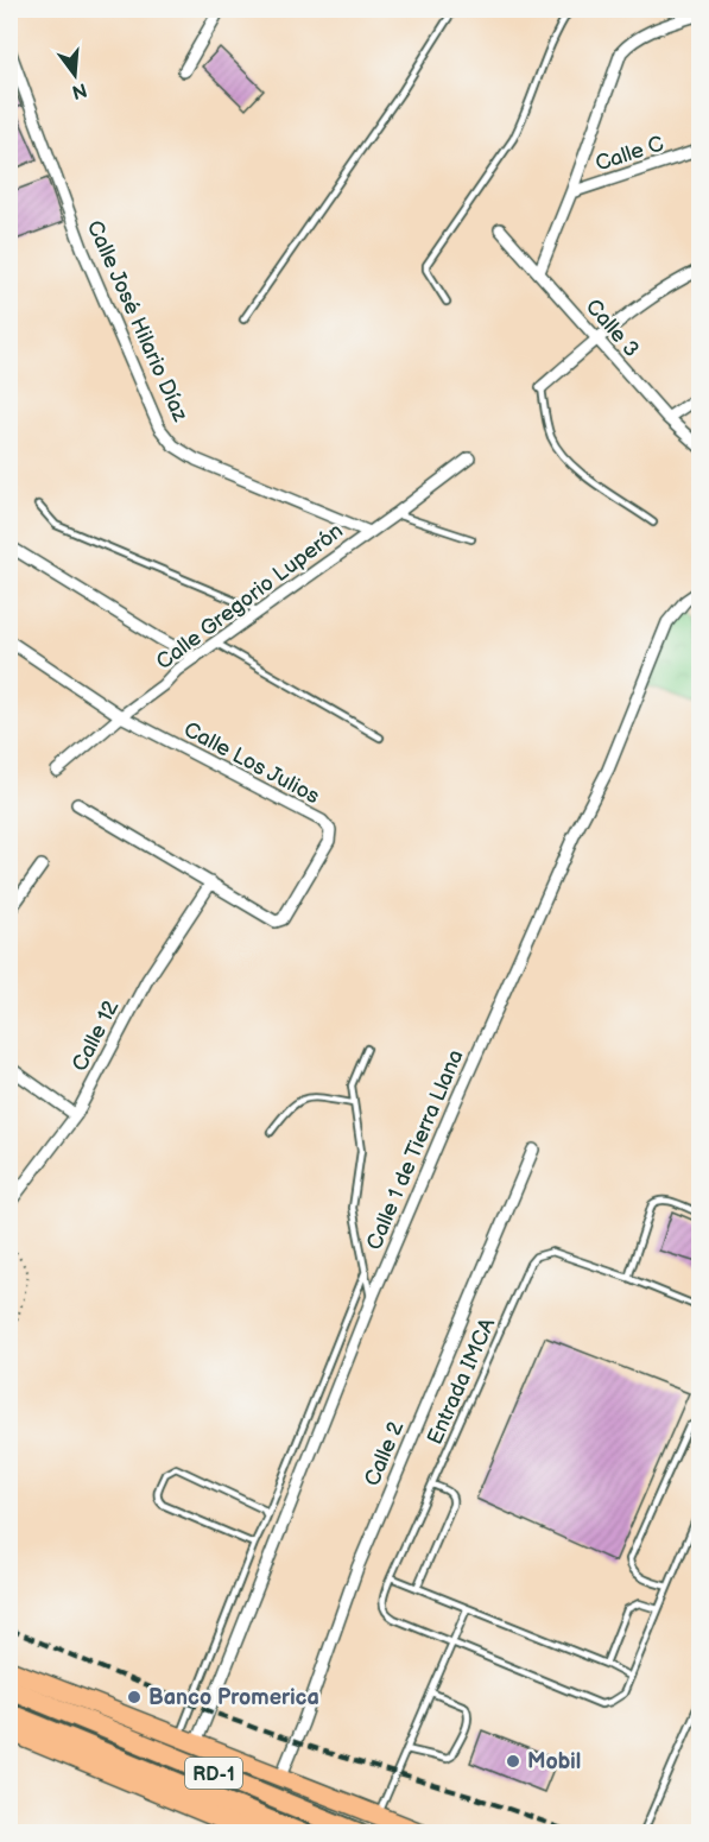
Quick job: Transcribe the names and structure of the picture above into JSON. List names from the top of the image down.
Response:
{
  "streets": {
    "highway": ["RD-1"],
    "street": [
      "Calle C",
      "Calle José Hilario Díaz",
      "Calle 3",
      "Calle Gregorio Luperón",
      "Calle Los Julios",
      "Calle 12",
      "Calle 1 de Tierra Llana",
      "Calle 2"
    ],
    "lane": ["Entrada IMCA"]
  },
  "crossings": [
    ["Calle José Hilario Díaz", "Calle Gregorio Luperón"],
    ["Calle Gregorio Luperón", "Calle Los Julios"],
    ["Calle Los Julios", "Calle 12"]
  ],
  "places": ["Banco Promerica", "Mobil"],
  "north": "bottom"
}
